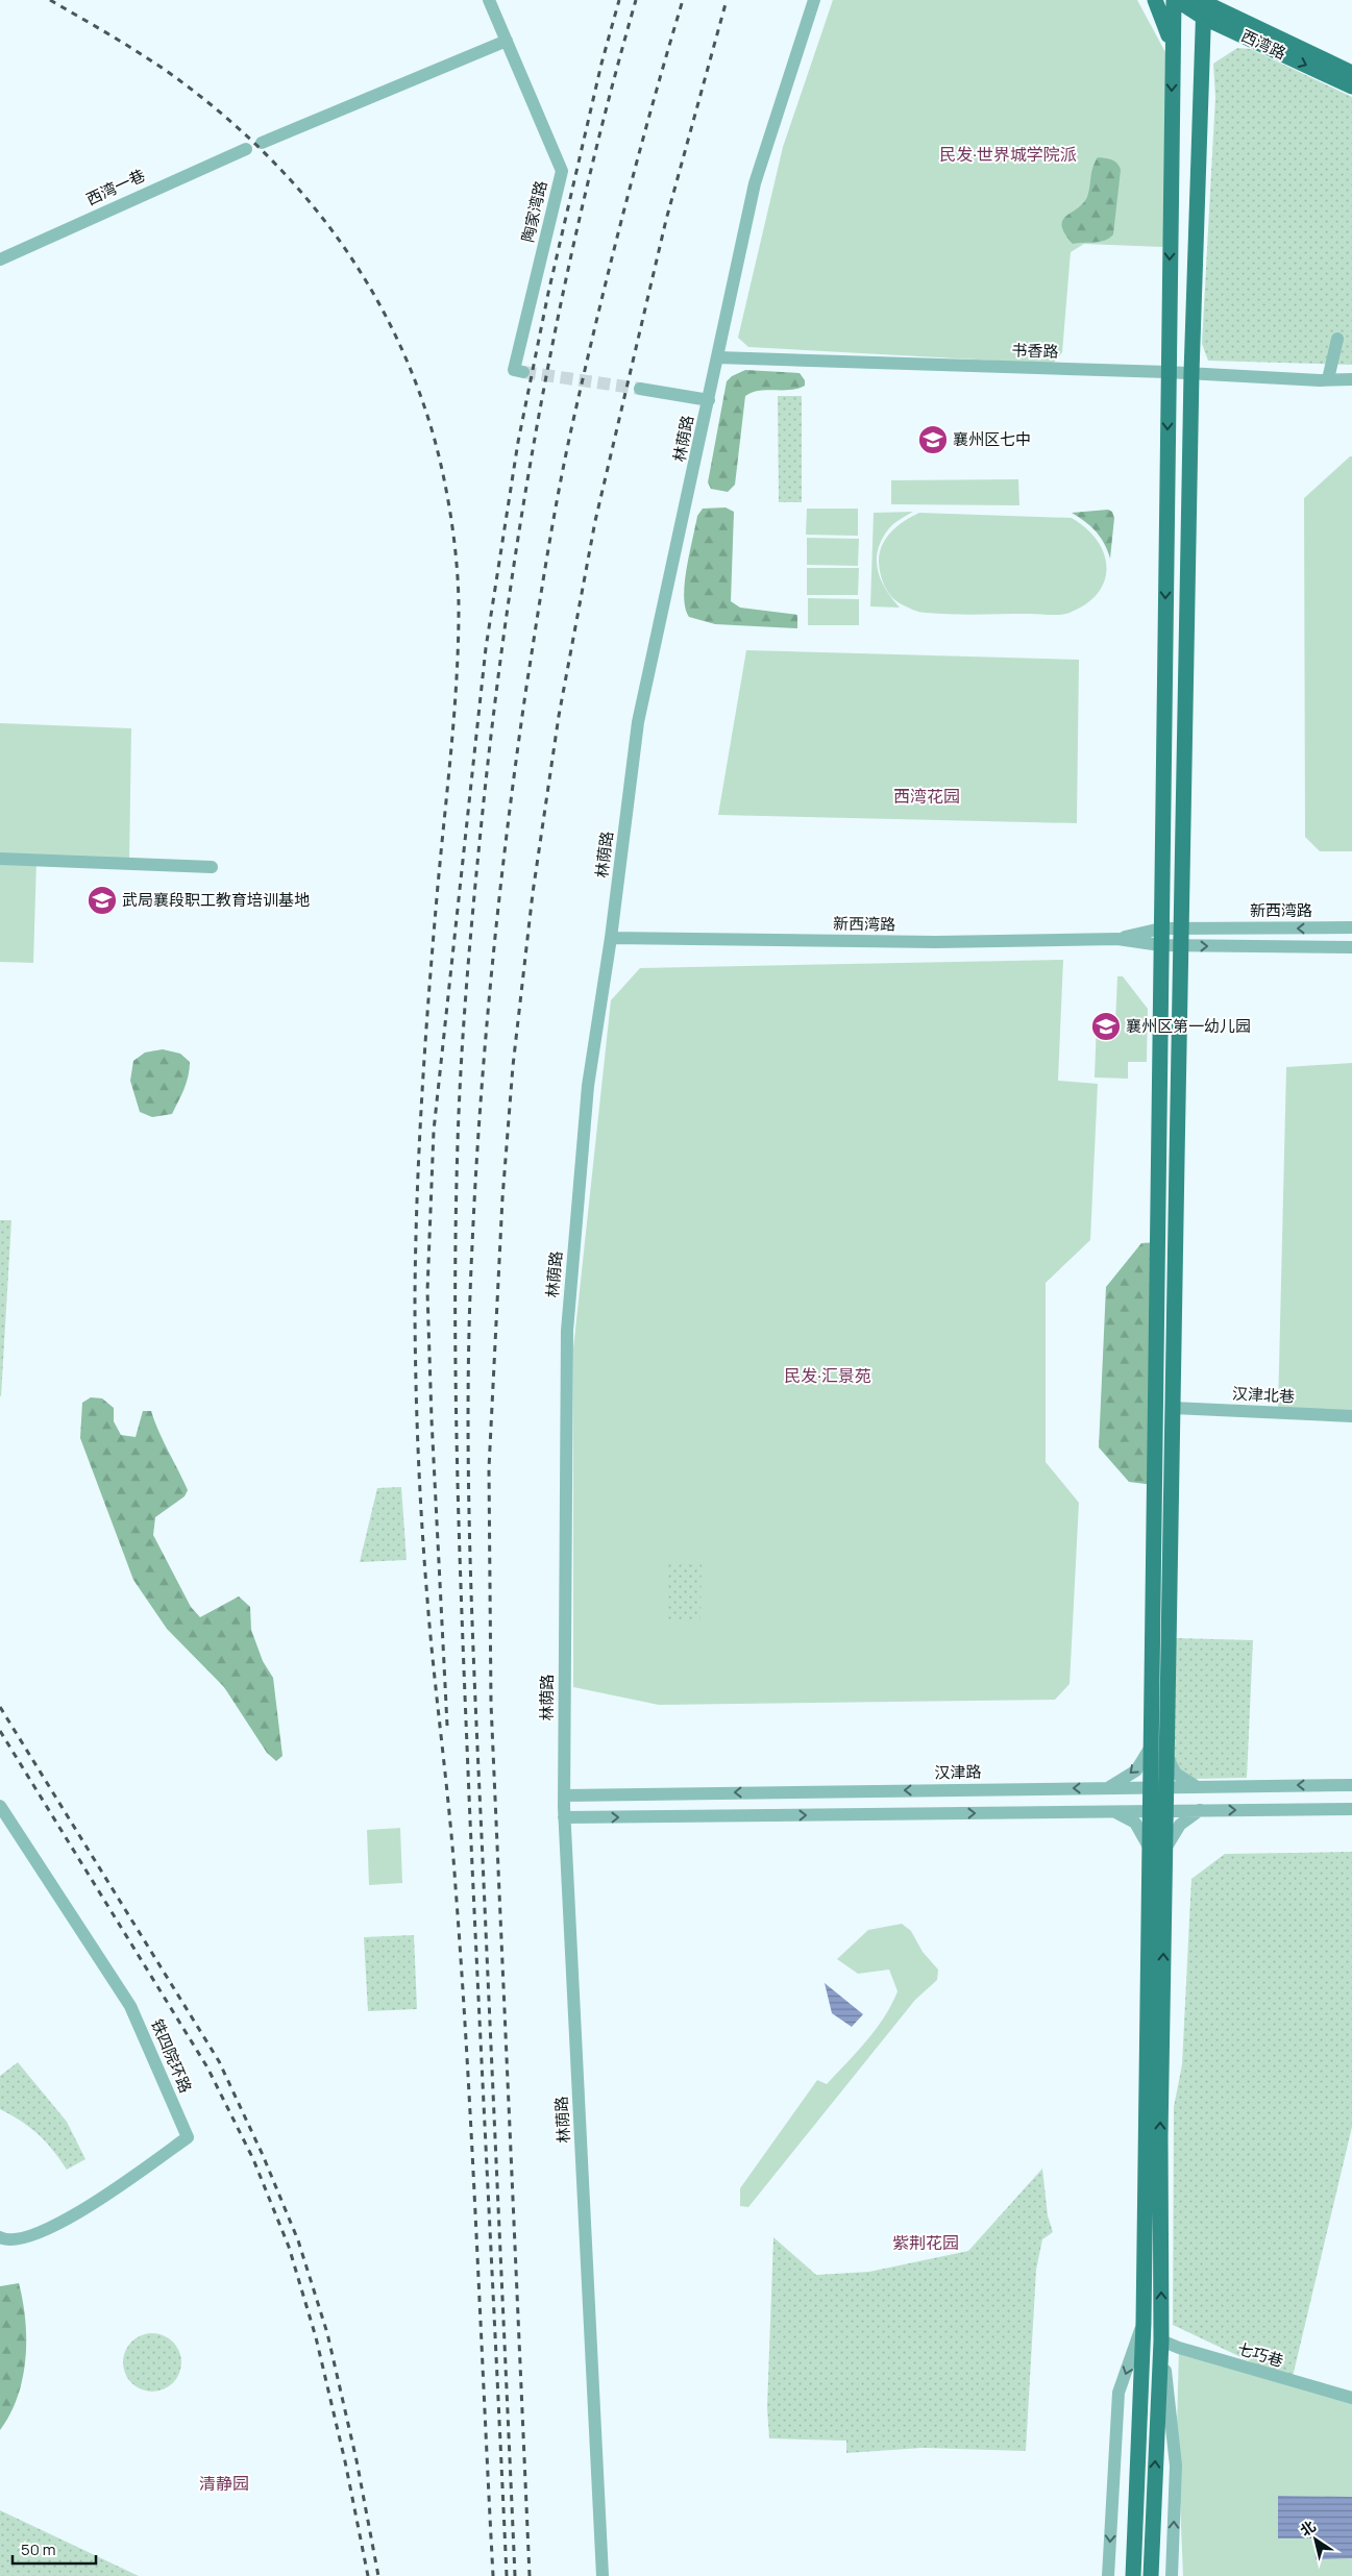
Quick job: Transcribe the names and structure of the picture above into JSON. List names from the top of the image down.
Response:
{
  "streets": {
    "main road": ["西湾路"],
    "street": [
      "西湾一巷",
      "陶家湾路",
      "书香路",
      "林荫路",
      "新西湾路",
      "汉津北巷",
      "汉津路",
      "铁四院环路",
      "七巧巷"
    ]
  },
  "crossings": [
    ["书香路", "林荫路"],
    ["林荫路", "新西湾路"],
    ["林荫路", "汉津路"]
  ],
  "districts": [
    "民发·世界城学院派",
    "西湾花园",
    "民发·汇景苑",
    "紫荆花园",
    "清静园"
  ],
  "places": {
    "school or university": ["襄州区七中", "武局襄段职工教育培训基地", "襄州区第一幼儿园"]
  },
  "scale_bar": "50 m",
  "north": "top left"
}
